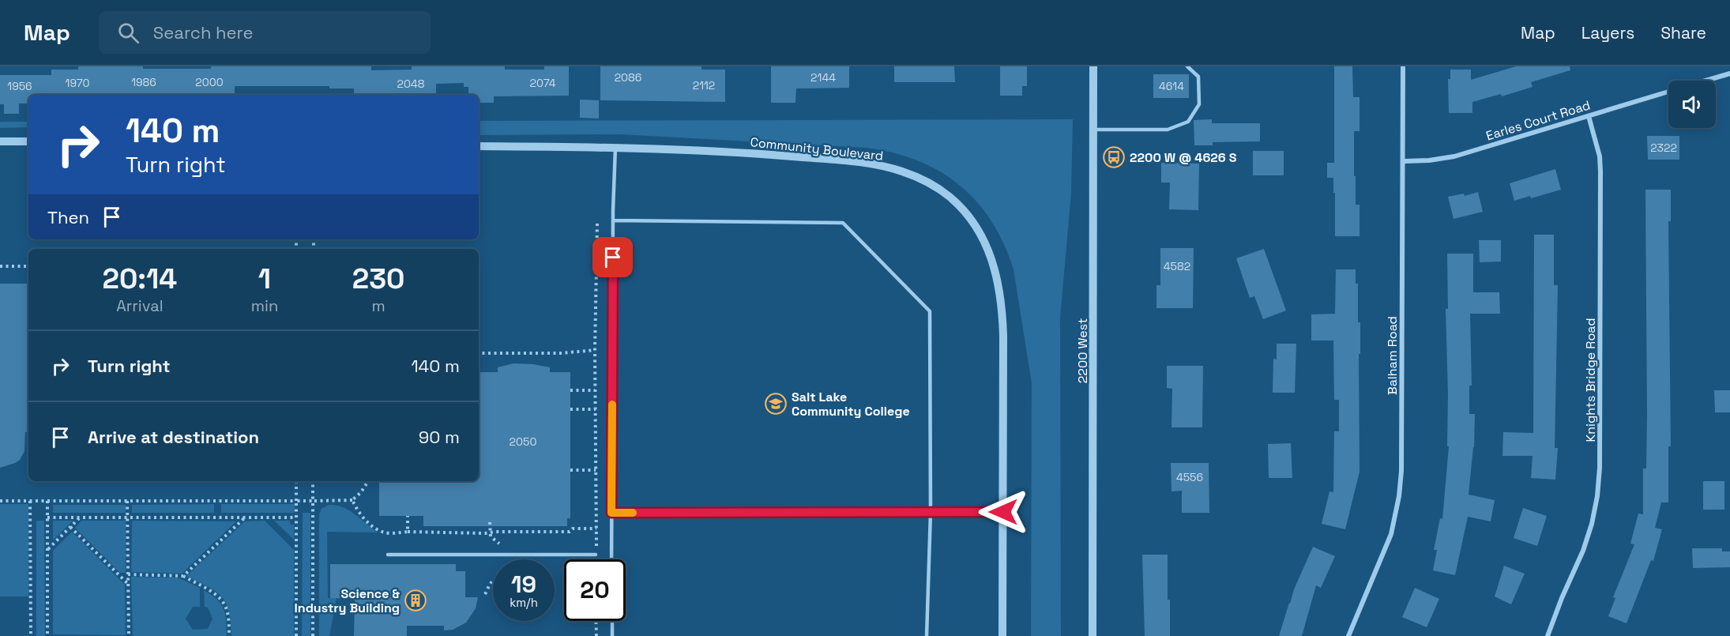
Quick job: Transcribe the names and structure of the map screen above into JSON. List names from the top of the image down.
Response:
{
  "streets": {
    "street": [
      "Earles Court Road",
      "Community Boulevard",
      "2200 West",
      "Balham Road",
      "Knights Bridge Road"
    ]
  },
  "crossings": [
    ["Earles Court Road", "Balham Road"],
    ["Earles Court Road", "Knights Bridge Road"]
  ],
  "places": {
    "bus stop": ["2200 W @ 4626 S"],
    "school or university": ["Salt Lake Community College"],
    "building": ["Science & Industry Building"]
  },
  "house_numbers": [
    "2086",
    "2144",
    "1986",
    "2000",
    "1970",
    "2074",
    "2048",
    "2112",
    "1956",
    "4614",
    "2322",
    "4582",
    "2050",
    "4556"
  ],
  "page": {
    "header": "Map",
    "search": "Search here",
    "nav": ["Map", "Layers", "Share"],
    "turn": ["140 m", "Turn right"],
    "then": "Then",
    "eta": [
      "20:14",
      "Arrival",
      "1",
      "min",
      "230",
      "m"
    ],
    "list": [
      {
        "name": "Turn right",
        "value": "140 m"
      },
      {
        "name": "Arrive at destination",
        "value": "90 m"
      }
    ],
    "speed": "19 km/h",
    "limit": "20"
  }
}
